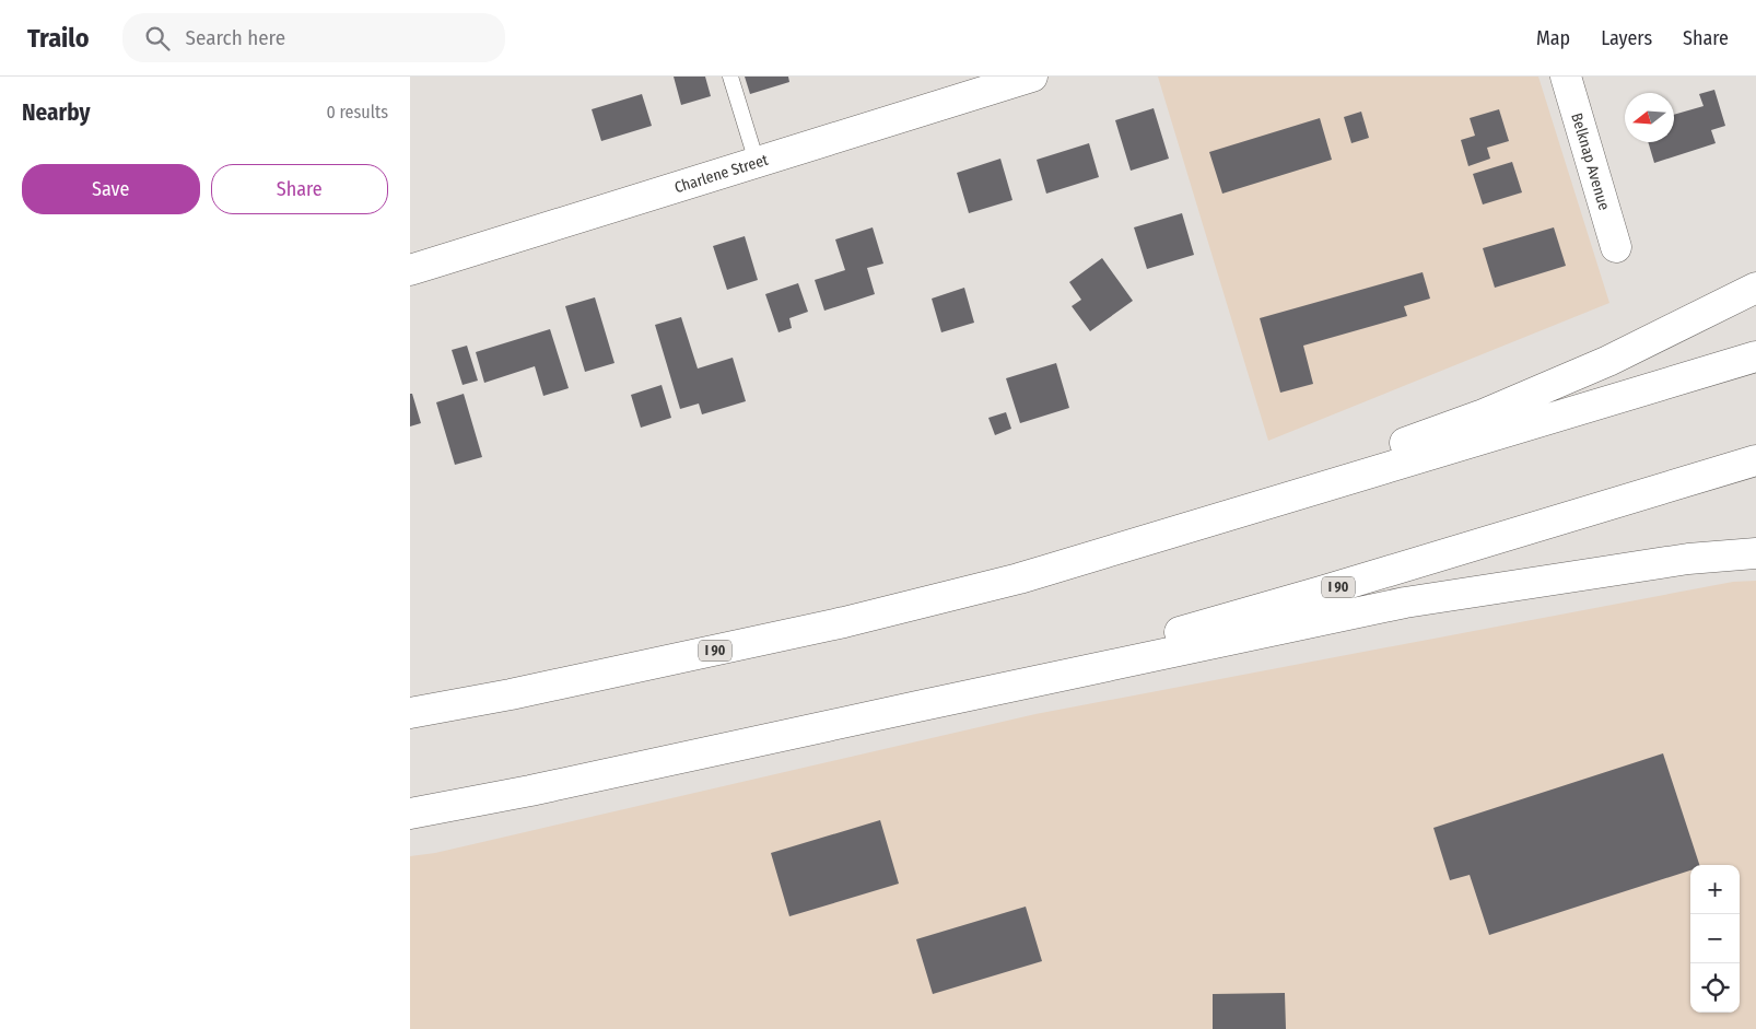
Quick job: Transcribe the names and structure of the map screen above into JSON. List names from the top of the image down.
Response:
{
  "streets": {
    "main road": ["Belknap Avenue", "Charlene Street", "I 90"]
  },
  "north": "left",
  "page": {
    "header": "Trailo",
    "search": "Search here",
    "nav": ["Map", "Layers", "Share"],
    "heading": ["Nearby", "0 results"],
    "buttons": ["Save", "Share"],
    "map_buttons": ["+", "−"]
  }
}
